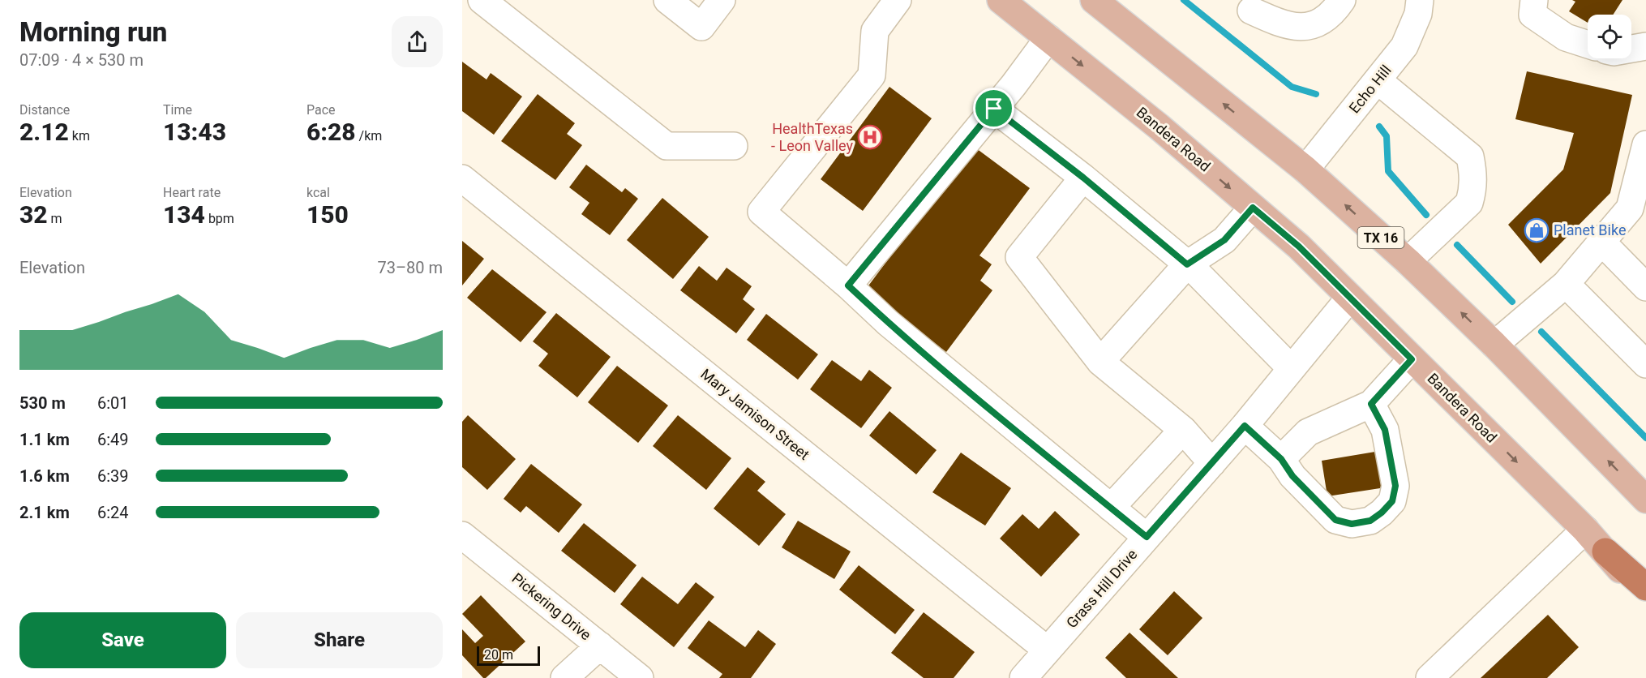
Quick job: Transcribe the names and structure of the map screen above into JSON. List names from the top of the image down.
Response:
{
  "streets": {
    "main road": ["Bandera Road", "TX 16"],
    "street": [
      "Echo Hill",
      "Mary Jamison Street",
      "Grass Hill Drive",
      "Pickering Drive"
    ]
  },
  "crossings": [
    ["Echo Hill", "TX 16"],
    ["Bandera Road", "Grass Hill Drive"],
    ["Mary Jamison Street", "Grass Hill Drive"]
  ],
  "places": {
    "hospital": ["HealthTexas - Leon Valley"],
    "shop": ["Planet Bike"]
  },
  "scale_bar": "20 m",
  "page": {
    "heading": ["Morning run", "07:09 · 4 × 530 m"],
    "stats": [
      ["Distance", "2.12 km"],
      ["Time", "13:43"],
      ["Pace", "6:28 /km"],
      ["Elevation", "32 m"],
      ["Heart rate", "134 bpm"],
      ["kcal", "150"]
    ],
    "chart": ["Elevation", "73–80 m"],
    "list": [
      {
        "name": "530 m",
        "note": "6:01"
      },
      {
        "name": "1.1 km",
        "note": "6:49"
      },
      {
        "name": "1.6 km",
        "note": "6:39"
      },
      {
        "name": "2.1 km",
        "note": "6:24"
      }
    ],
    "buttons": ["Save", "Share"],
    "scale": "20 m"
  }
}
